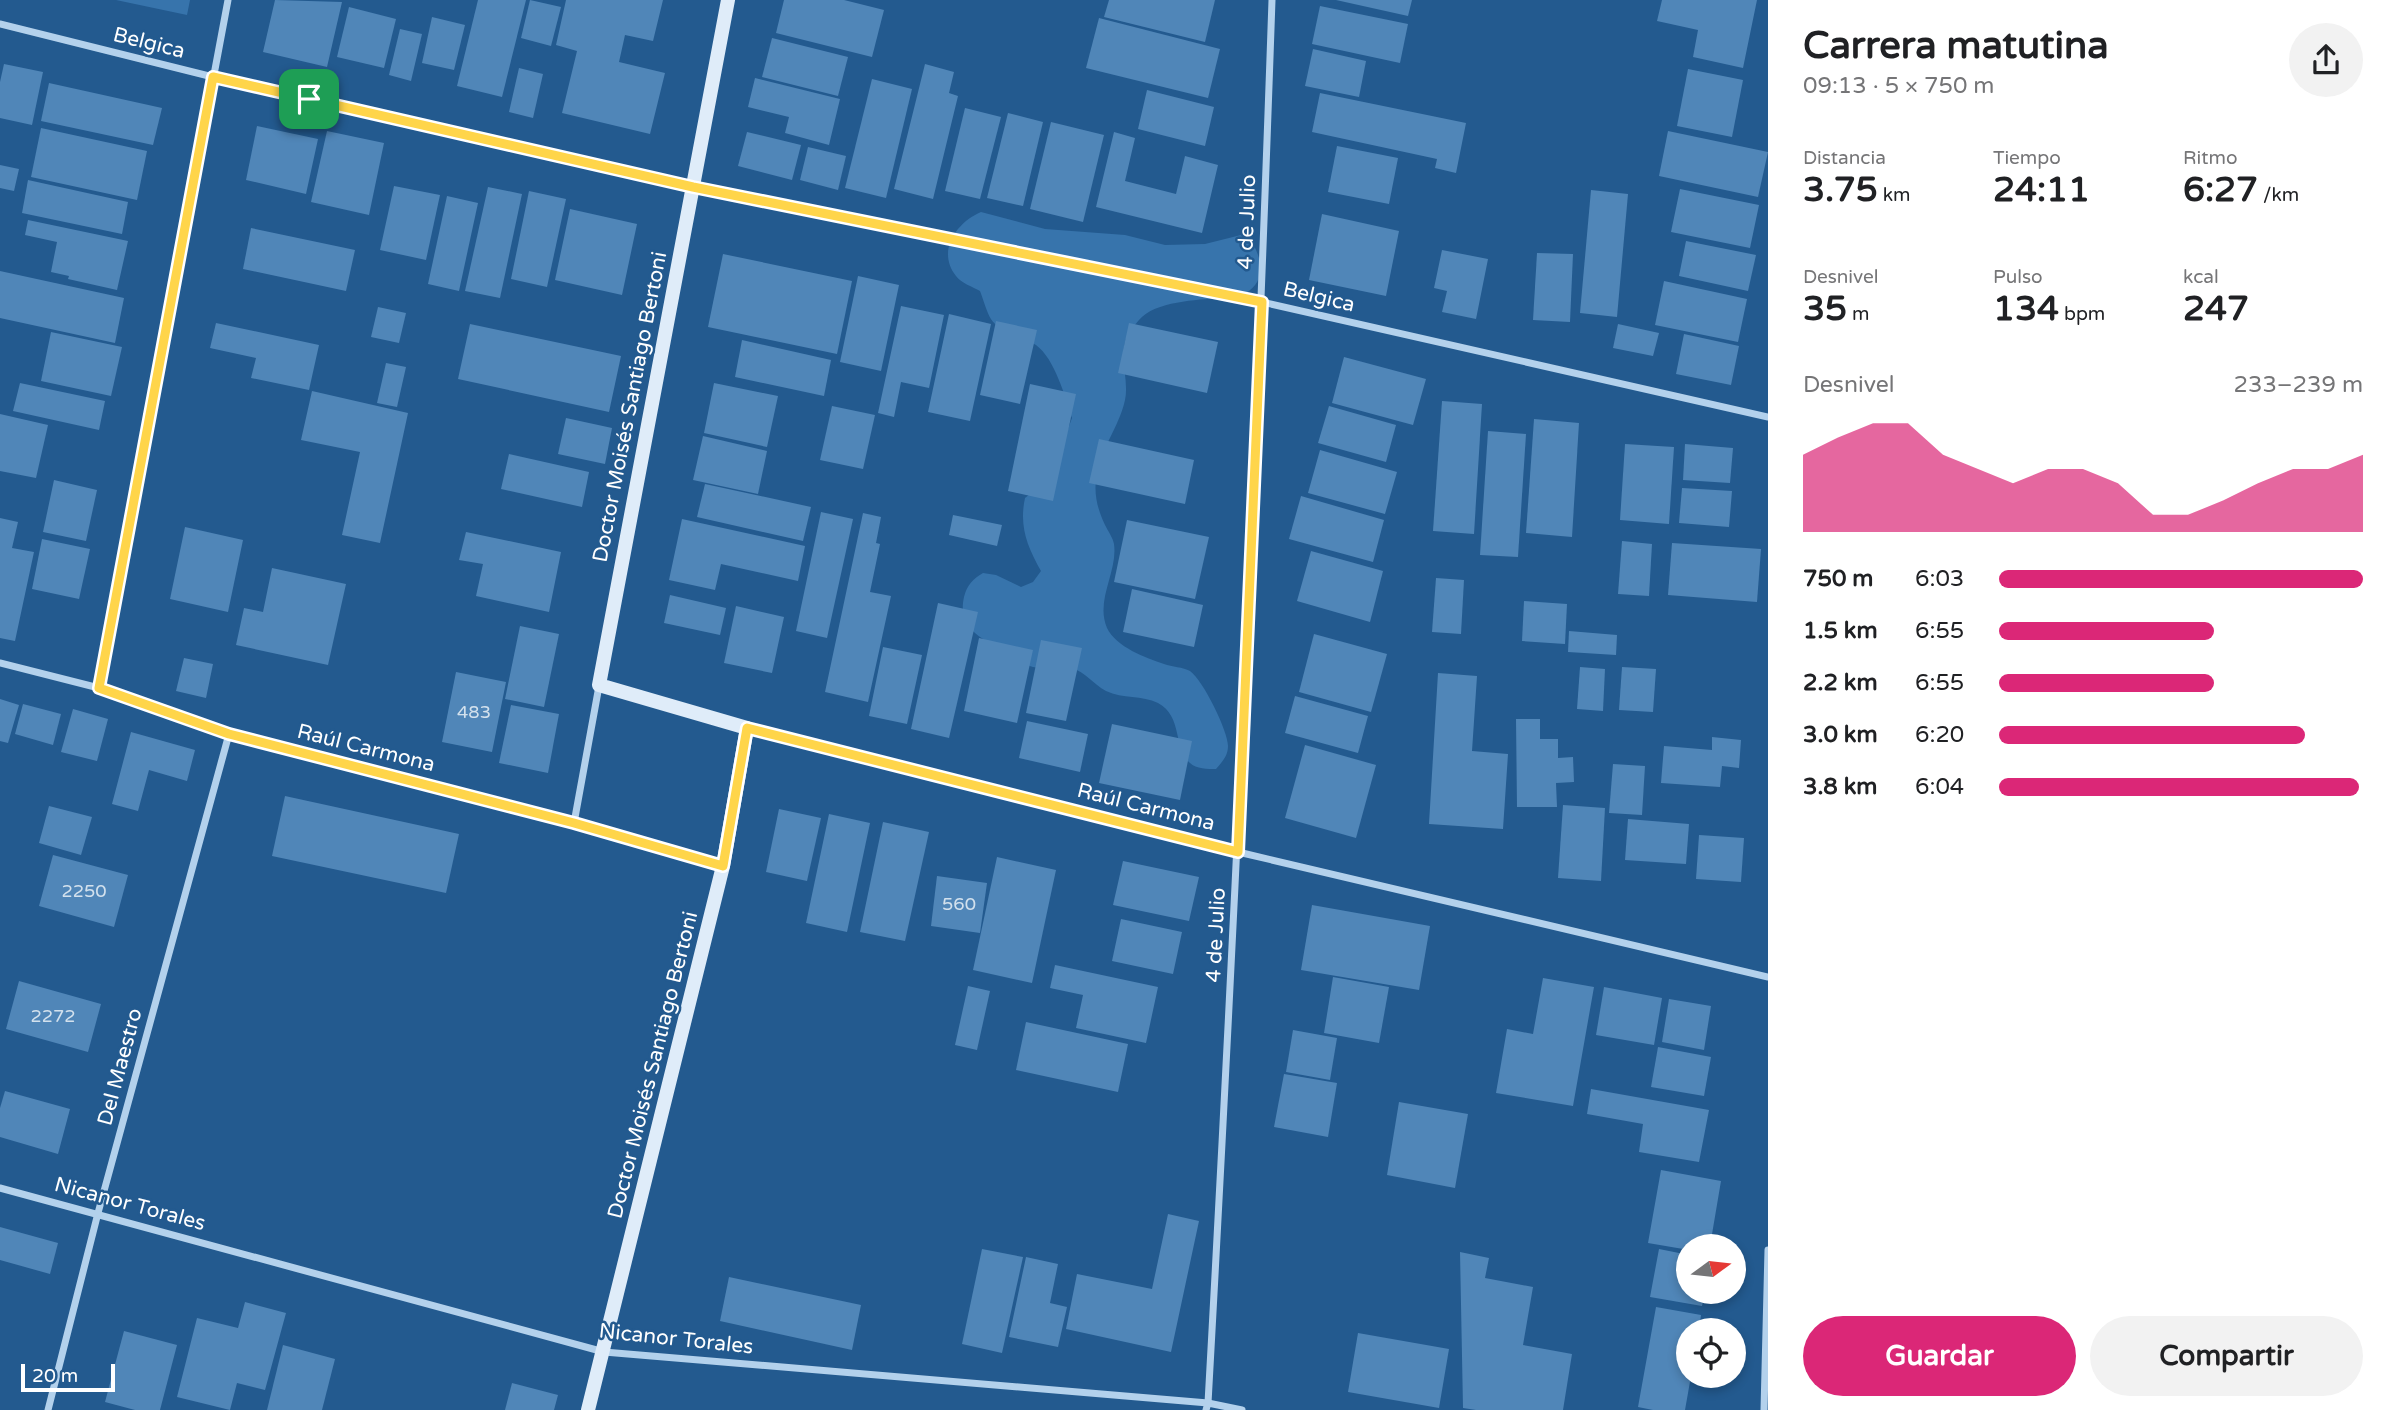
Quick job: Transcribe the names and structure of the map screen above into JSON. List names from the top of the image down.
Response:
{
  "streets": {
    "street": [
      "Belgica",
      "4 de Julio",
      "Doctor Moisés Santiago Bertoni",
      "Raúl Carmona",
      "Del Maestro",
      "Nicanor Torales"
    ]
  },
  "crossings": [
    ["Belgica", "4 de Julio"],
    ["Belgica", "Doctor Moisés Santiago Bertoni"],
    ["4 de Julio", "Raúl Carmona"],
    ["4 de Julio", "Nicanor Torales"],
    ["Doctor Moisés Santiago Bertoni", "Raúl Carmona"],
    ["Doctor Moisés Santiago Bertoni", "Nicanor Torales"],
    ["Raúl Carmona", "Del Maestro"],
    ["Del Maestro", "Nicanor Torales"]
  ],
  "house_numbers": [
    "483",
    "2250",
    "560",
    "2272"
  ],
  "scale_bar": "20 m",
  "north": "right",
  "page": {
    "heading": ["Carrera matutina", "09:13 · 5 × 750 m"],
    "stats": [
      ["Distancia", "3.75 km"],
      ["Tiempo", "24:11"],
      ["Ritmo", "6:27 /km"],
      ["Desnivel", "35 m"],
      ["Pulso", "134 bpm"],
      ["kcal", "247"]
    ],
    "chart": ["Desnivel", "233–239 m"],
    "list": [
      {
        "name": "750 m",
        "note": "6:03"
      },
      {
        "name": "1.5 km",
        "note": "6:55"
      },
      {
        "name": "2.2 km",
        "note": "6:55"
      },
      {
        "name": "3.0 km",
        "note": "6:20"
      },
      {
        "name": "3.8 km",
        "note": "6:04"
      }
    ],
    "buttons": ["Guardar", "Compartir"],
    "scale": "20 m"
  }
}
